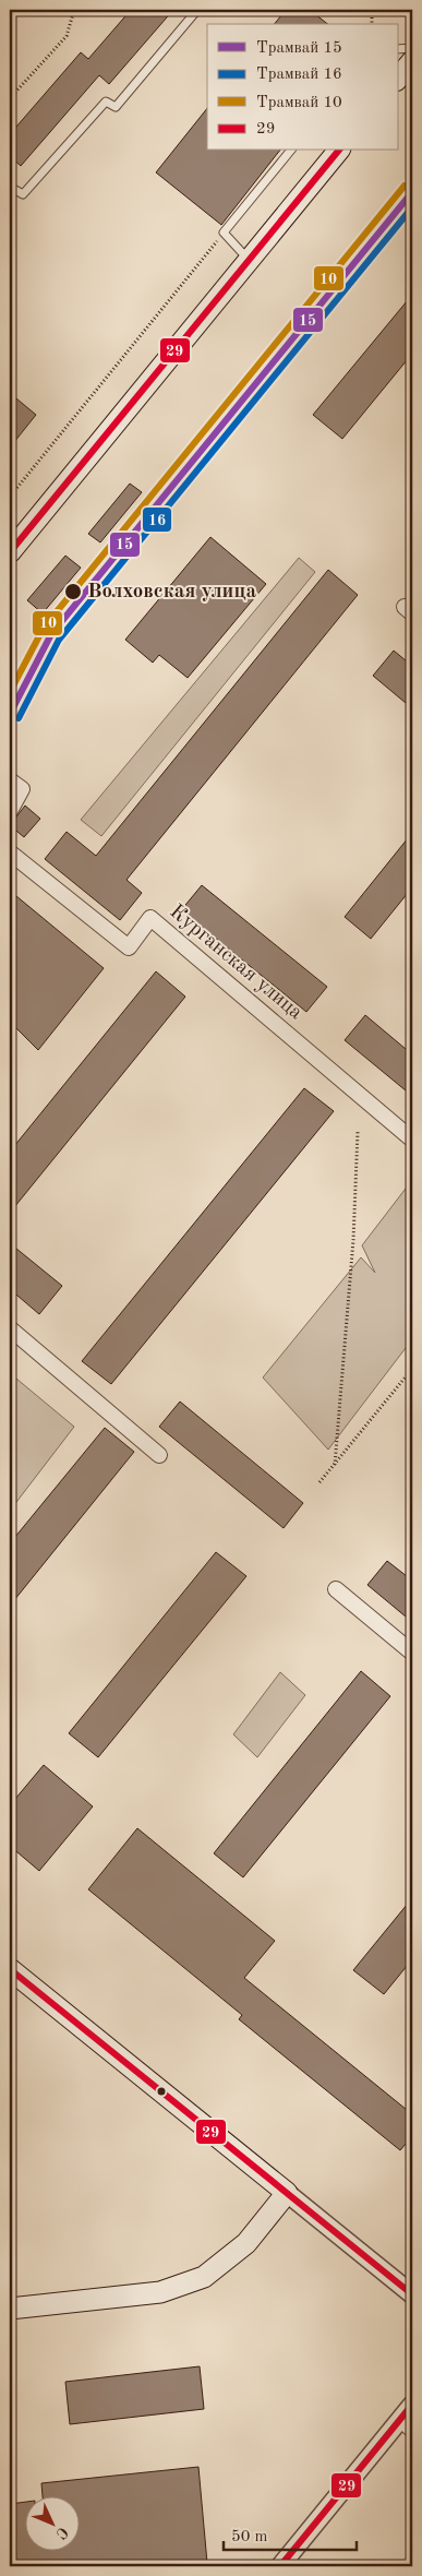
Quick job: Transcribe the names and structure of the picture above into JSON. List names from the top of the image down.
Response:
{
  "streets": {
    "street": ["Курганская улица"]
  },
  "places": ["Волховская улица"],
  "lines": [
    "transit line 29",
    "tram line 10",
    "tram line 15",
    "tram line 16"
  ],
  "legend": [
    "Трамвай 15",
    "Трамвай 16",
    "Трамвай 10",
    "29"
  ],
  "scale_bar": "50 m",
  "north": "bottom right"
}
